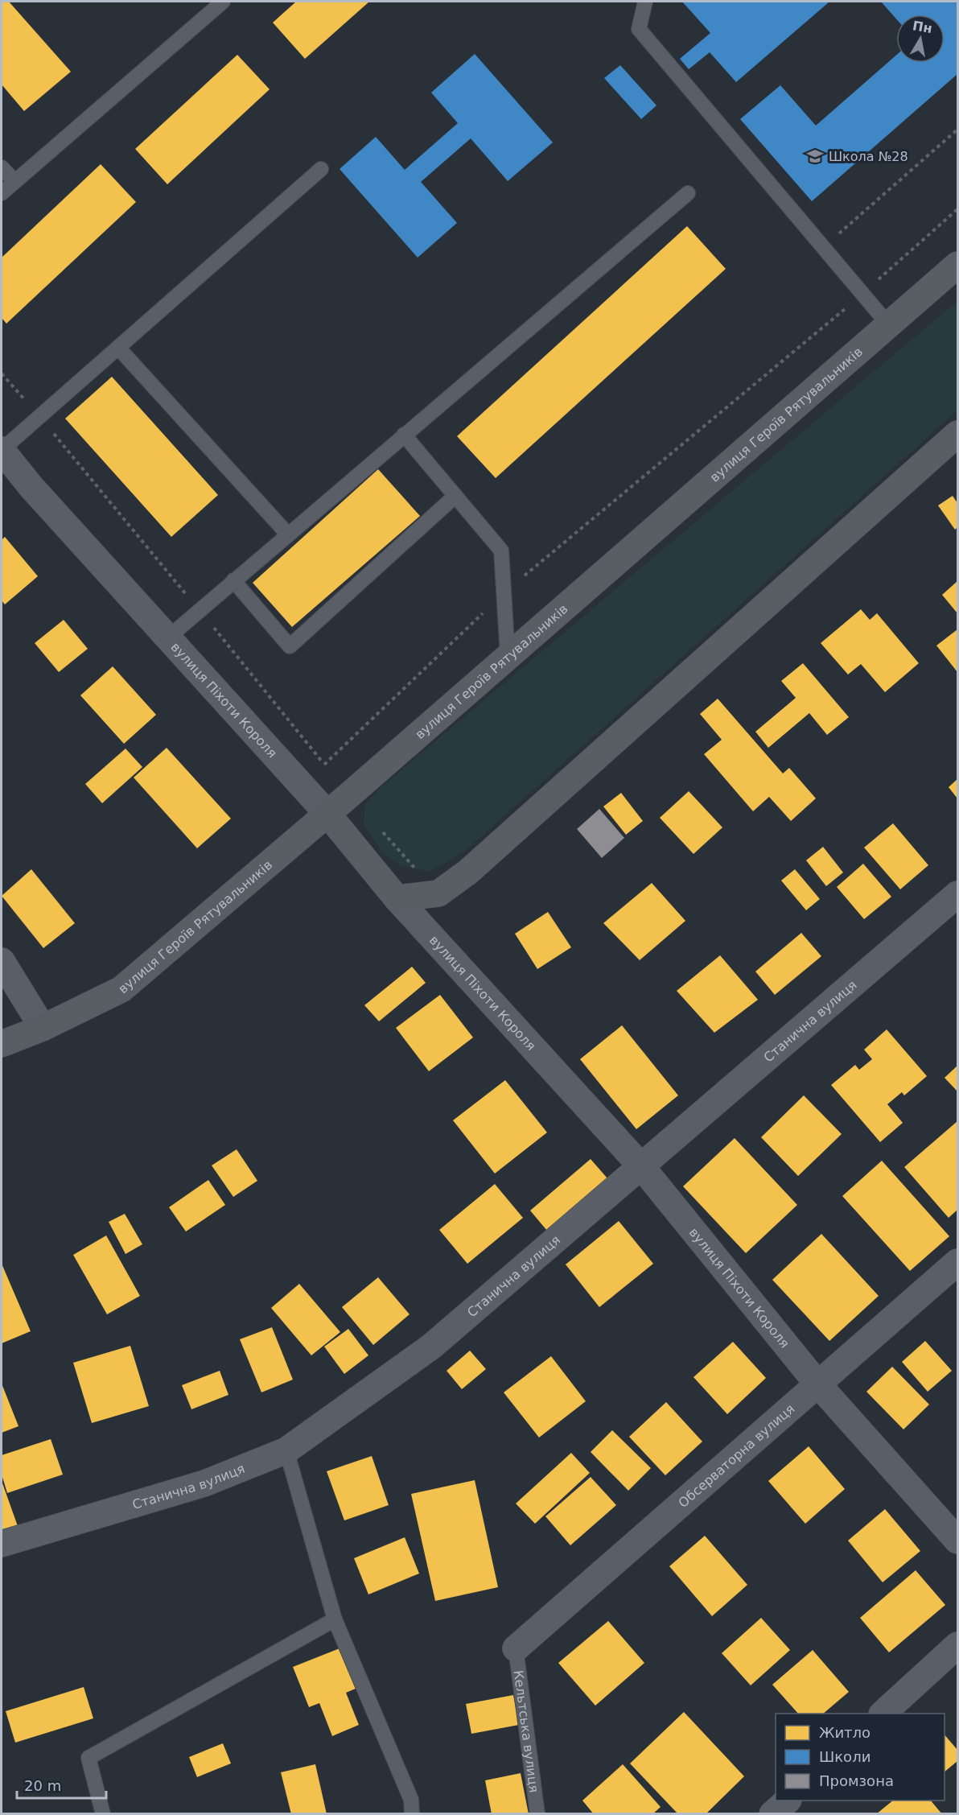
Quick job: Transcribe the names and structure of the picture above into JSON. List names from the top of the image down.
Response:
{
  "streets": {
    "main road": ["вулиця Героїв Рятувальників", "вулиця Піхоти Короля"],
    "street": ["Станична вулиця", "Обсерваторна вулиця"],
    "lane": ["Кельтська вулиця"]
  },
  "crossings": [
    ["вулиця Героїв Рятувальників", "вулиця Піхоти Короля"],
    ["вулиця Піхоти Короля", "Станична вулиця"],
    ["вулиця Піхоти Короля", "Обсерваторна вулиця"],
    ["Обсерваторна вулиця", "Кельтська вулиця"]
  ],
  "places": {
    "school or university": ["Школа №28"]
  },
  "legend": ["Житло", "Школи", "Промзона"],
  "scale_bar": "20 m",
  "north": "top"
}
